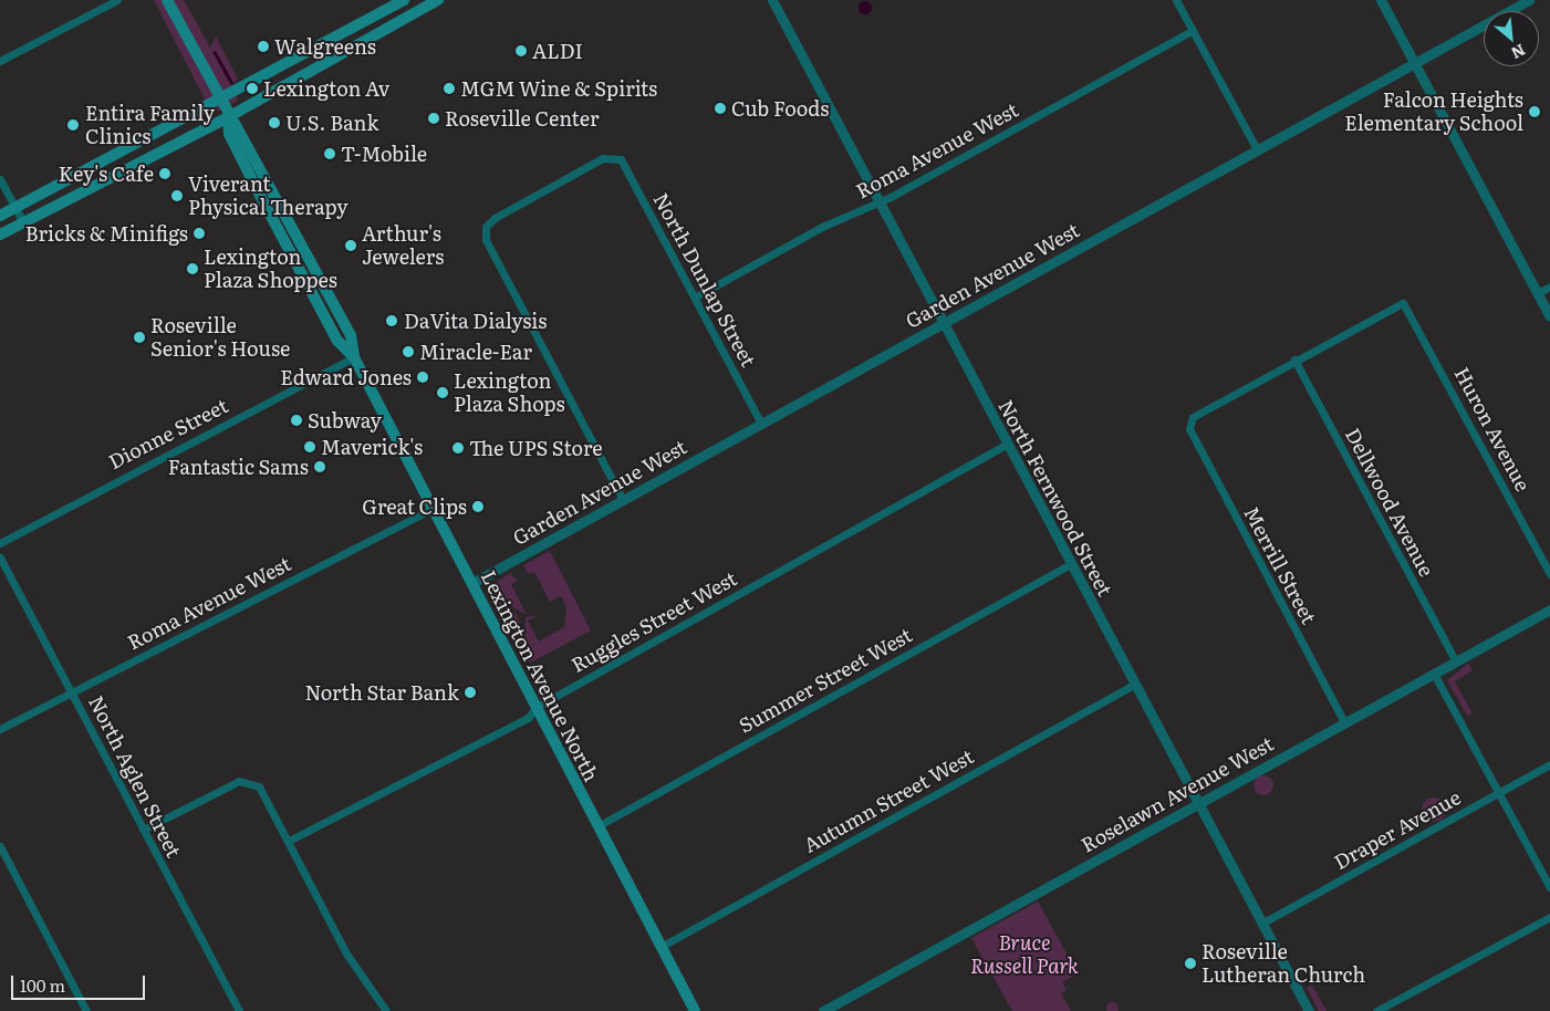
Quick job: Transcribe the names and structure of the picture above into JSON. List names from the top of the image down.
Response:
{
  "streets": {
    "main road": ["Lexington Avenue North"],
    "street": [
      "Roma Avenue West",
      "Garden Avenue West",
      "North Dunlap Street",
      "Huron Avenue",
      "Dionne Street",
      "North Fernwood Street",
      "Dellwood Avenue",
      "Merrill Street",
      "Ruggles Street West",
      "Summer Street West",
      "North Aglen Street",
      "Roselawn Avenue West",
      "Autumn Street West",
      "Draper Avenue"
    ]
  },
  "crossings": [
    ["Roma Avenue West", "North Dunlap Street"],
    ["Roma Avenue West", "North Fernwood Street"],
    ["Roma Avenue West", "Lexington Avenue North"],
    ["Roma Avenue West", "North Aglen Street"],
    ["Garden Avenue West", "North Dunlap Street"],
    ["Garden Avenue West", "North Fernwood Street"],
    ["Garden Avenue West", "Lexington Avenue North"],
    ["Huron Avenue", "Dellwood Avenue"],
    ["Huron Avenue", "Merrill Street"],
    ["Dionne Street", "Lexington Avenue North"],
    ["North Fernwood Street", "Ruggles Street West"],
    ["North Fernwood Street", "Summer Street West"],
    ["North Fernwood Street", "Roselawn Avenue West"],
    ["North Fernwood Street", "Autumn Street West"],
    ["North Fernwood Street", "Draper Avenue"],
    ["Dellwood Avenue", "Merrill Street"],
    ["Dellwood Avenue", "Roselawn Avenue West"],
    ["Merrill Street", "Roselawn Avenue West"],
    ["Ruggles Street West", "Lexington Avenue North"],
    ["Lexington Avenue North", "Summer Street West"],
    ["Lexington Avenue North", "Autumn Street West"]
  ],
  "parks": ["Bruce Russell Park"],
  "places": [
    "Walgreens",
    "ALDI",
    "Lexington Av",
    "MGM Wine & Spirits",
    "Cub Foods",
    "Falcon Heights Elementary School",
    "Roseville Center",
    "U.S. Bank",
    "Entira Family Clinics",
    "T-Mobile",
    "Key's Cafe",
    "Viverant Physical Therapy",
    "Bricks & Minifigs",
    "Arthur's Jewelers",
    "Lexington Plaza Shoppes",
    "DaVita Dialysis",
    "Roseville Senior's House",
    "Miracle-Ear",
    "Edward Jones",
    "Lexington Plaza Shops",
    "Subway",
    "Maverick's",
    "The UPS Store",
    "Fantastic Sams",
    "Great Clips",
    "North Star Bank",
    "Roseville Lutheran Church"
  ],
  "scale_bar": "100 m",
  "north": "bottom right"
}
